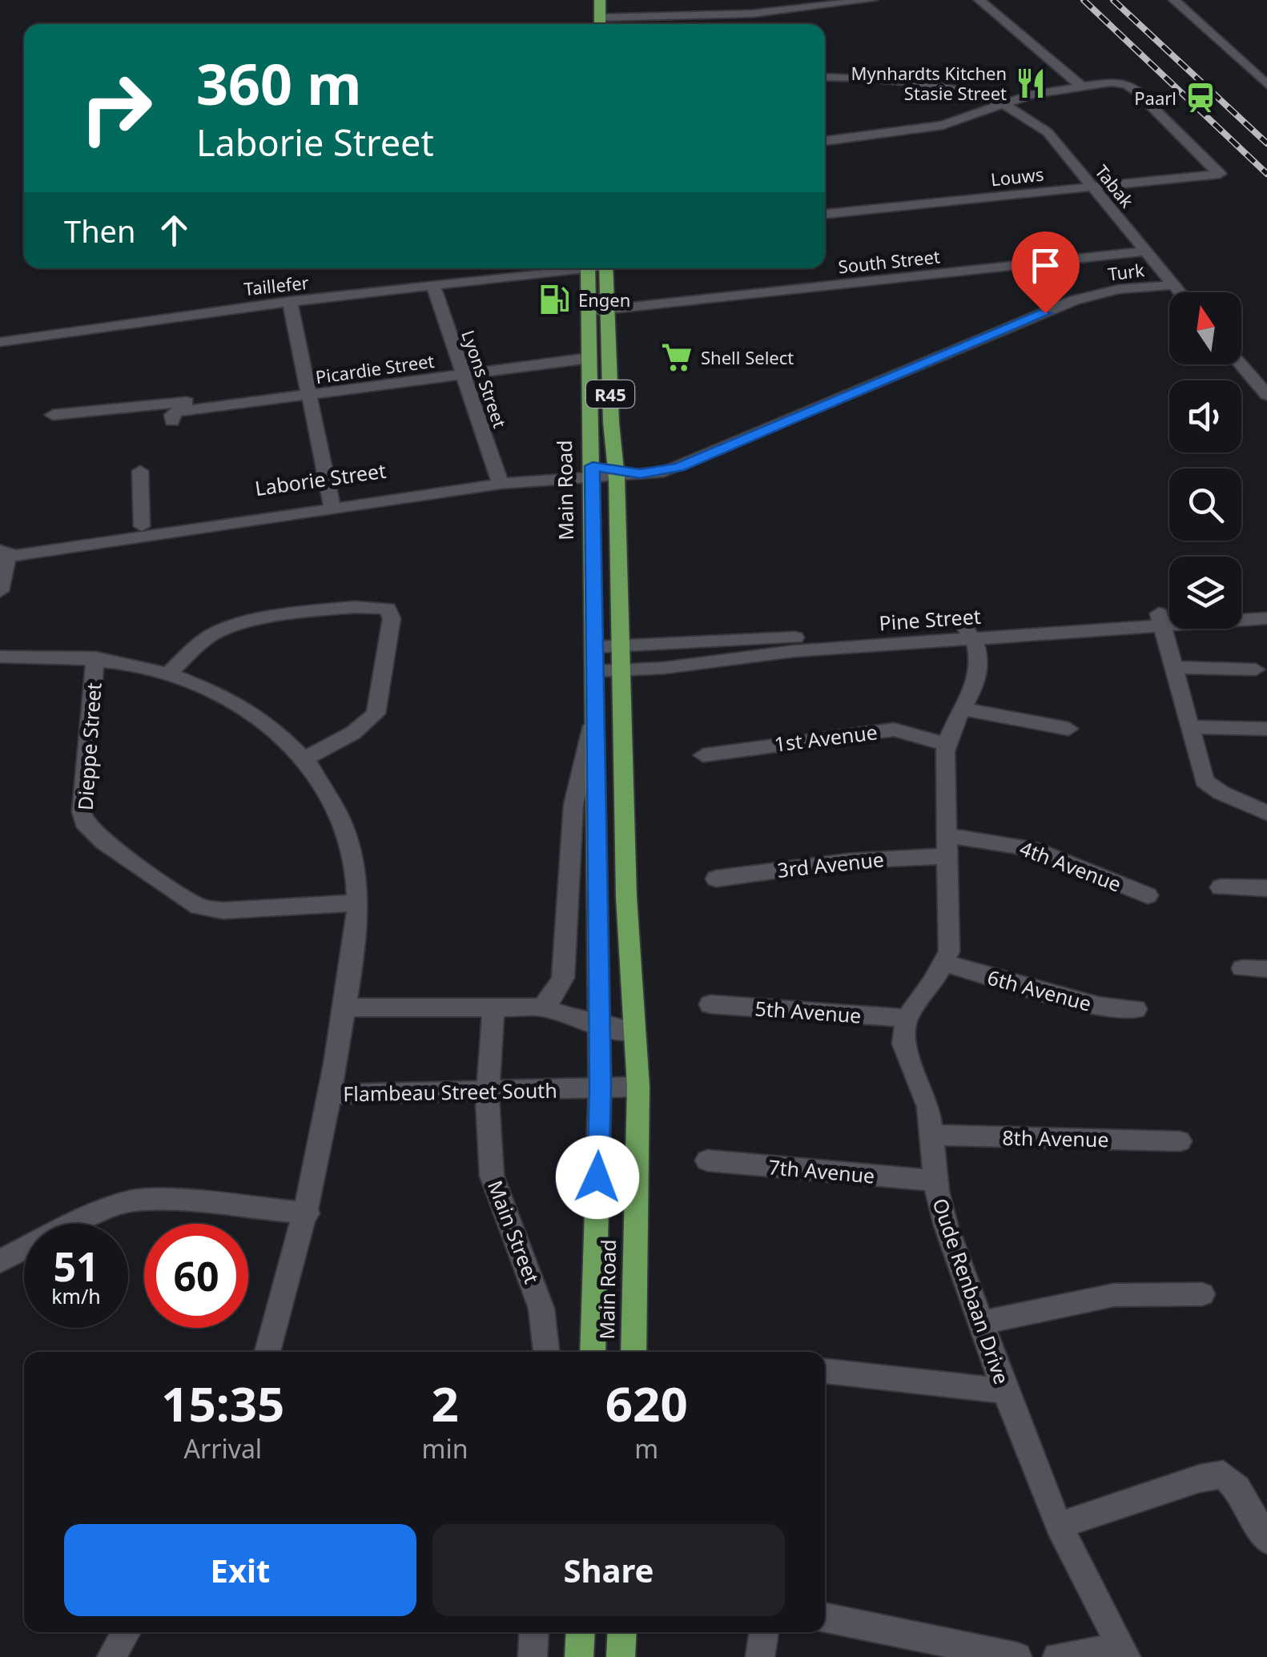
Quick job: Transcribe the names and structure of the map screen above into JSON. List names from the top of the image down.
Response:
{
  "streets": {
    "main road": ["R45", "Main Road"],
    "street": [
      "Louws",
      "Tabak",
      "South Street",
      "Turk",
      "Taillefer",
      "Picardie Street",
      "Lyons Street",
      "Laborie Street",
      "Pine Street",
      "1st Avenue",
      "Dieppe Street",
      "3rd Avenue",
      "4th Avenue",
      "6th Avenue",
      "5th Avenue",
      "Flambeau Street South",
      "8th Avenue",
      "7th Avenue",
      "Main Street",
      "Oude Renbaan Drive"
    ]
  },
  "crossings": [
    ["Louws", "Tabak"],
    ["Tabak", "South Street"],
    ["Tabak", "Turk"],
    ["South Street", "Main Road"],
    ["Turk", "Laborie Street"],
    ["Taillefer", "Lyons Street"],
    ["Picardie Street", "Lyons Street"],
    ["Picardie Street", "Main Road"],
    ["Lyons Street", "Laborie Street"],
    ["Laborie Street", "Main Road"],
    ["Main Road", "Pine Street"],
    ["Main Road", "Flambeau Street South"],
    ["3rd Avenue", "4th Avenue"],
    ["5th Avenue", "Oude Renbaan Drive"],
    ["Flambeau Street South", "Main Street"],
    ["8th Avenue", "Oude Renbaan Drive"],
    ["7th Avenue", "Oude Renbaan Drive"]
  ],
  "places": {
    "restaurant": ["Mynhardts Kitchen Stasie Street"],
    "station": ["Paarl"],
    "fuel station": ["Engen"],
    "supermarket": ["Shell Select"]
  },
  "north": "top",
  "page": {
    "turn": ["360 m", "Laborie Street"],
    "then": "Then",
    "speed": "51 km/h",
    "limit": "60",
    "eta": [
      "15:35",
      "Arrival",
      "2",
      "min",
      "620",
      "m"
    ],
    "buttons": ["Exit", "Share"]
  }
}
